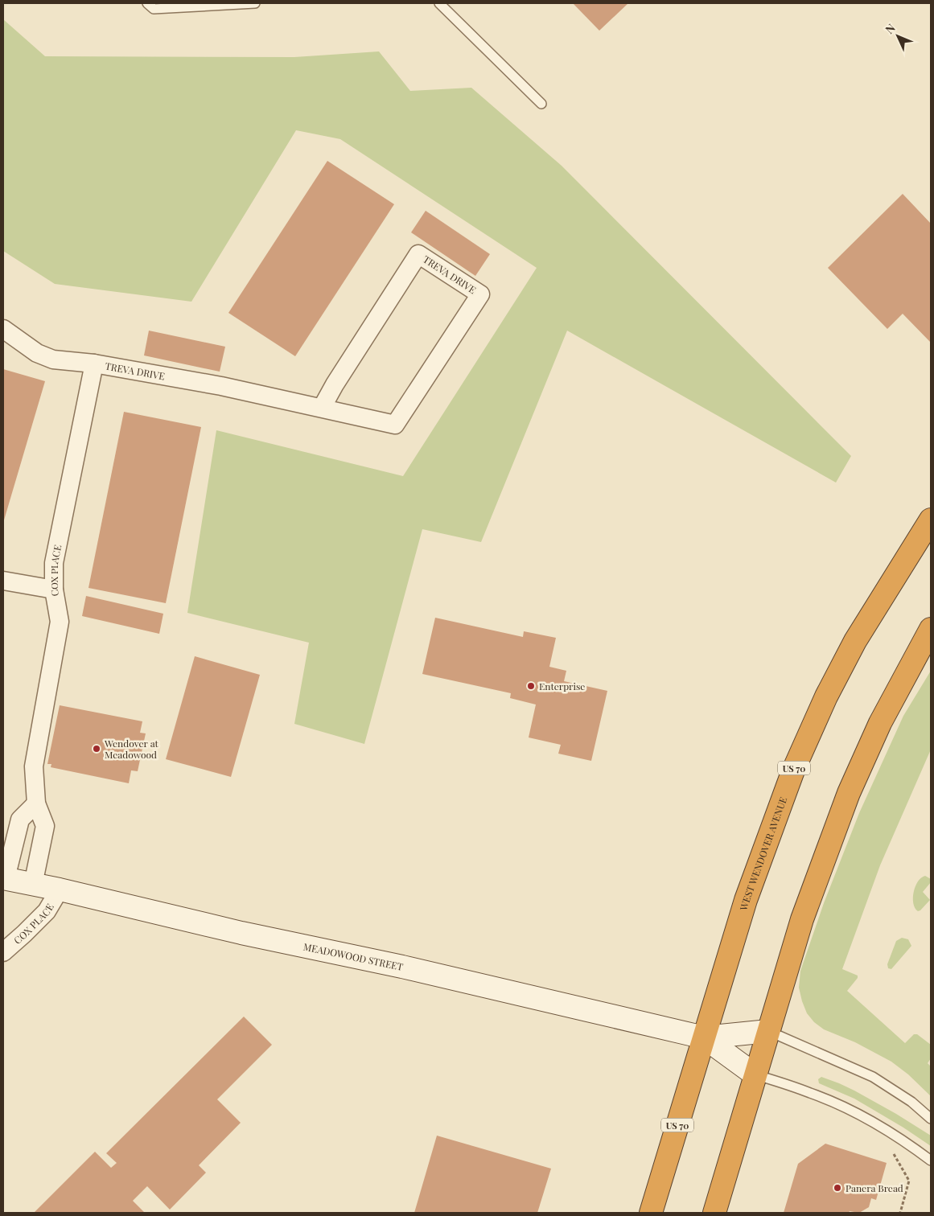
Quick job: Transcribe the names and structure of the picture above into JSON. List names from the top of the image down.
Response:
{
  "streets": {
    "highway": ["US 70", "WEST WENDOVER AVENUE"],
    "street": ["TREVA DRIVE", "COX PLACE", "MEADOWOOD STREET"]
  },
  "crossings": [
    ["TREVA DRIVE", "COX PLACE"],
    ["COX PLACE", "MEADOWOOD STREET"],
    ["WEST WENDOVER AVENUE", "MEADOWOOD STREET"]
  ],
  "places": ["Enterprise", "Wendover at Meadowood", "Panera Bread"],
  "north": "top left"
}
